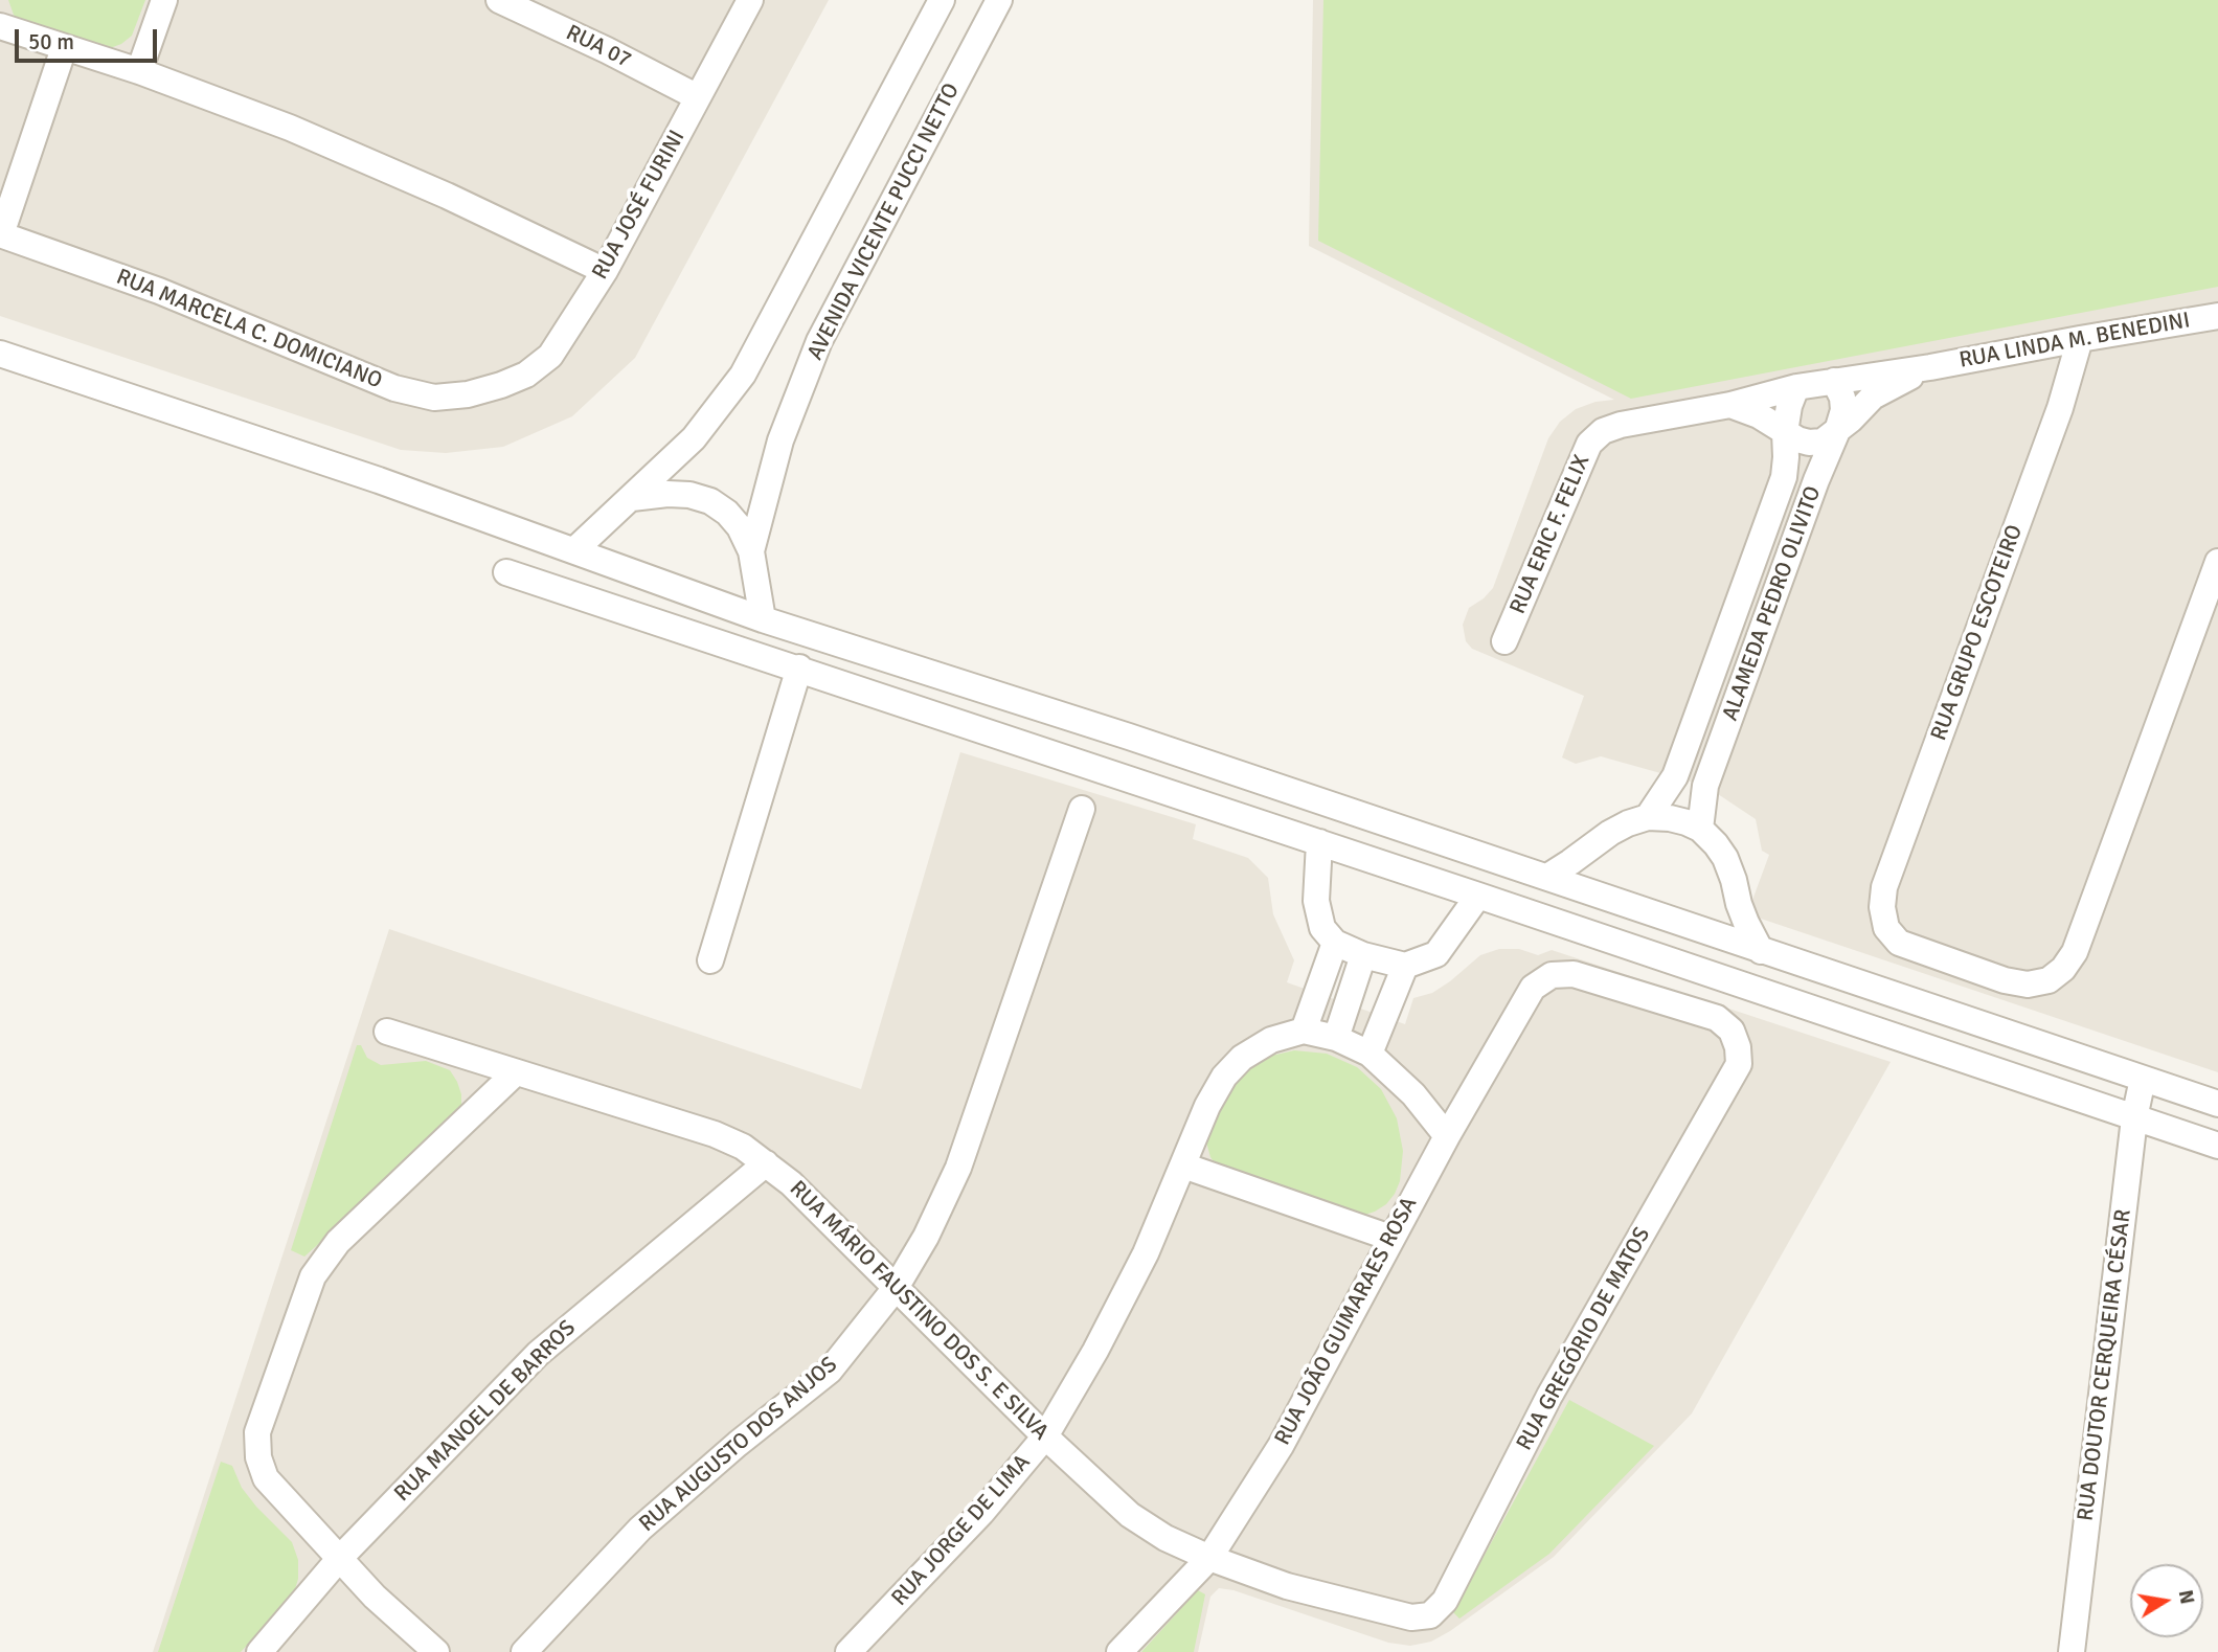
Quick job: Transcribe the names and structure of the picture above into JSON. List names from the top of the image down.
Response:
{
  "streets": {
    "street": [
      "RUA 07",
      "RUA JOSÉ FURINI",
      "AVENIDA VICENTE PUCCI NETTO",
      "RUA MARCELA C. DOMICIANO",
      "RUA LINDA M. BENEDINI",
      "RUA ERIC F. FELIX",
      "ALAMEDA PEDRO OLIVITO",
      "RUA GRUPO ESCOTEIRO",
      "RUA MÁRIO FAUSTINO DOS S. E SILVA",
      "RUA JOÃO GUIMARAES ROSA",
      "RUA GREGÓRIO DE MATOS",
      "RUA DOUTOR CERQUEIRA CÉSAR",
      "RUA MANOEL DE BARROS",
      "RUA AUGUSTO DOS ANJOS",
      "RUA JORGE DE LIMA"
    ]
  },
  "crossings": [
    ["RUA 07", "RUA JOSÉ FURINI"],
    ["RUA JOSÉ FURINI", "RUA MARCELA C. DOMICIANO"],
    ["RUA LINDA M. BENEDINI", "RUA ERIC F. FELIX"],
    ["RUA LINDA M. BENEDINI", "ALAMEDA PEDRO OLIVITO"],
    ["RUA LINDA M. BENEDINI", "RUA GRUPO ESCOTEIRO"],
    ["RUA MÁRIO FAUSTINO DOS S. E SILVA", "RUA JOÃO GUIMARAES ROSA"],
    ["RUA MÁRIO FAUSTINO DOS S. E SILVA", "RUA GREGÓRIO DE MATOS"],
    ["RUA MÁRIO FAUSTINO DOS S. E SILVA", "RUA MANOEL DE BARROS"],
    ["RUA MÁRIO FAUSTINO DOS S. E SILVA", "RUA AUGUSTO DOS ANJOS"],
    ["RUA MÁRIO FAUSTINO DOS S. E SILVA", "RUA JORGE DE LIMA"],
    ["RUA JOÃO GUIMARAES ROSA", "RUA GREGÓRIO DE MATOS"]
  ],
  "scale_bar": "50 m",
  "north": "right"
}
